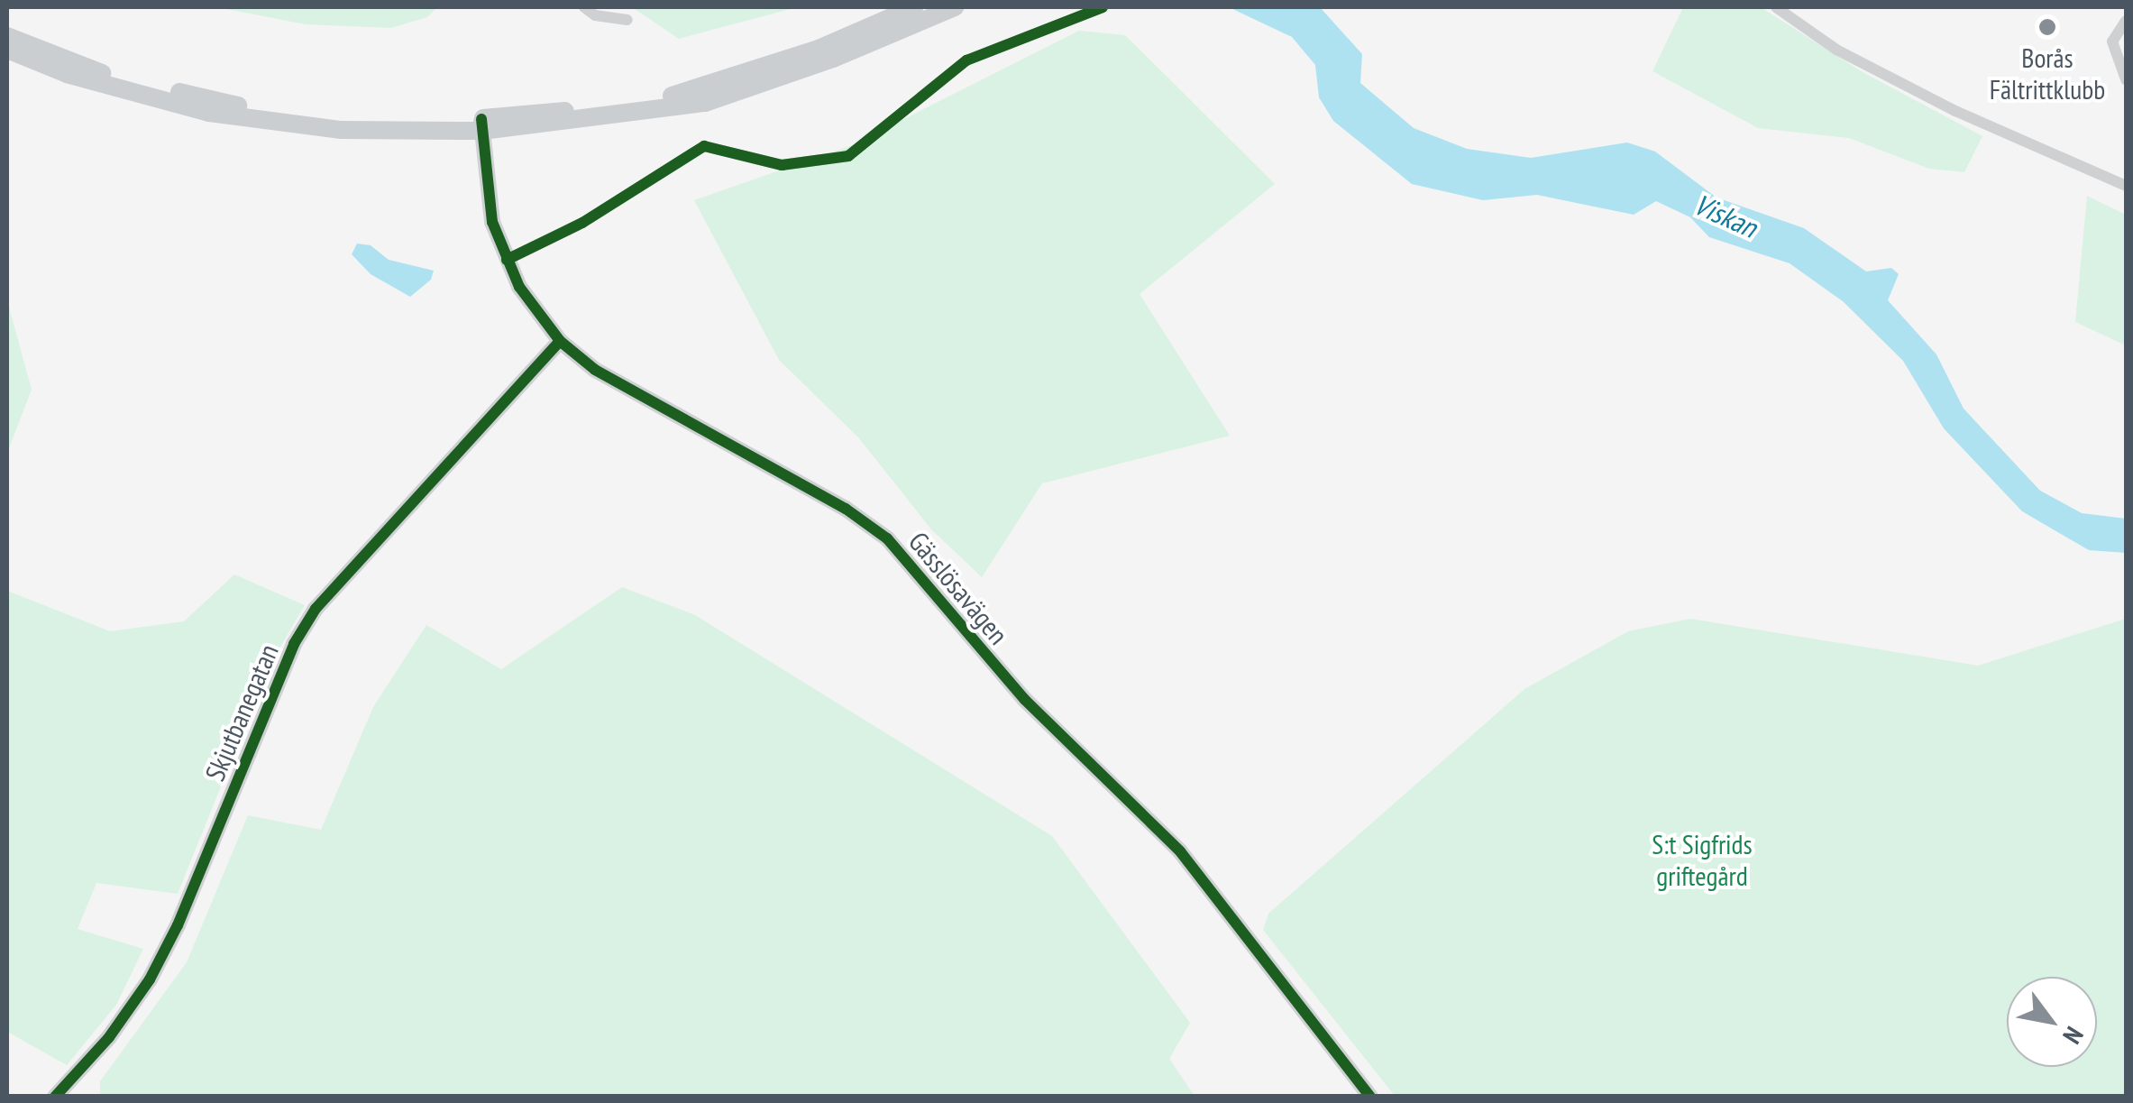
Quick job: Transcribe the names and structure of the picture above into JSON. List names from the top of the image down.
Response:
{
  "streets": {
    "street": ["Gässlösavägen", "Skjutbanegatan"]
  },
  "crossings": [
    ["Gässlösavägen", "Skjutbanegatan"]
  ],
  "water": ["Viskan"],
  "parks": ["S:t Sigfrids griftegård"],
  "places": ["Borås Fältrittklubb"],
  "north": "bottom right"
}
